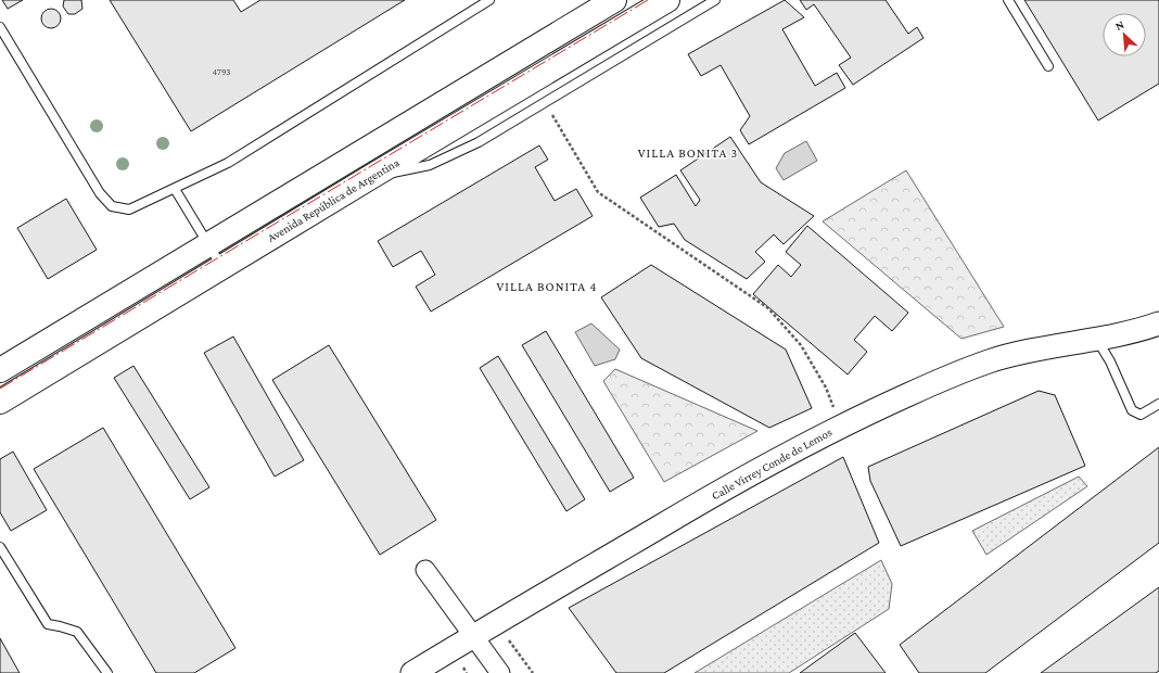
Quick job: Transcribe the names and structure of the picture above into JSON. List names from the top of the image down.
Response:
{
  "streets": {
    "main road": ["Avenida República de Argentina"],
    "street": ["Calle Virrey Conde de Lemos"]
  },
  "districts": ["VILLA BONITA 3", "VILLA BONITA 4"],
  "house_numbers": ["4793"],
  "north": "top left"
}
